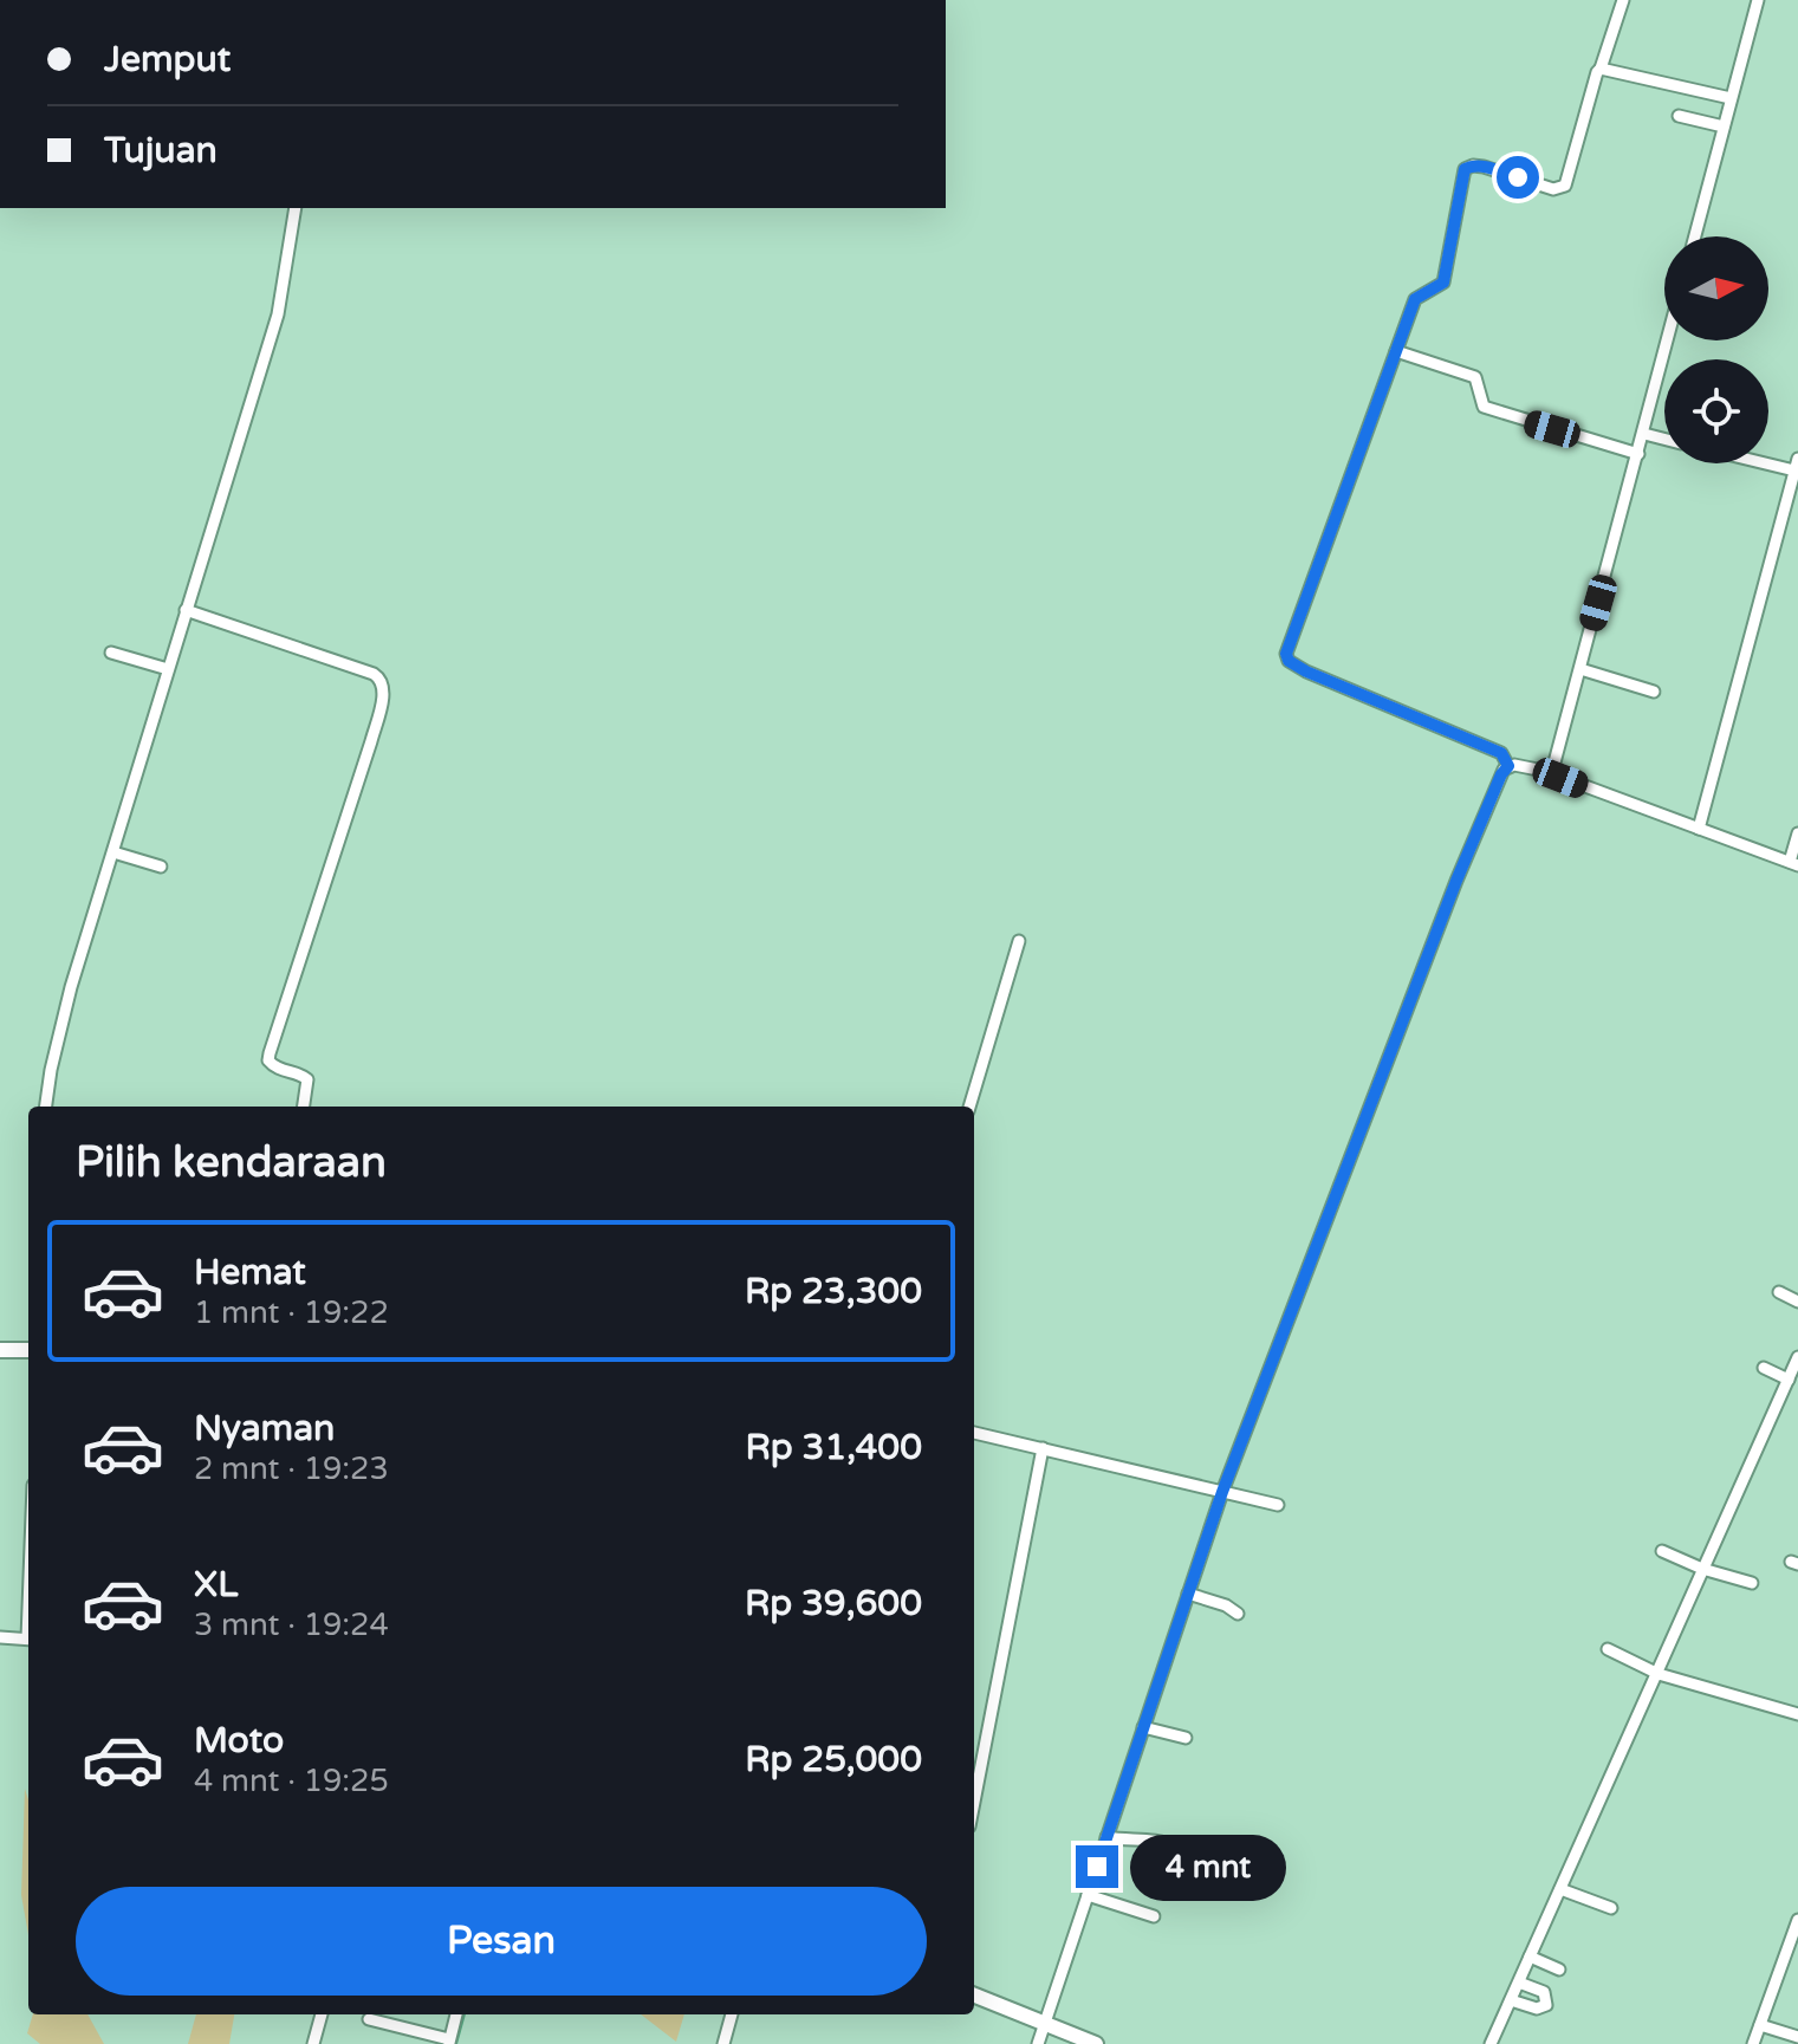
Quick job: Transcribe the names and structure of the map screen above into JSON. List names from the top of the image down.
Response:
{
  "north": "right",
  "page": {
    "banner": ["Jemput", "Tujuan"],
    "heading": "Pilih kendaraan",
    "list": [
      {
        "name": "Hemat",
        "note": "1 mnt · 19:22",
        "value": "Rp 23,300"
      },
      {
        "name": "Nyaman",
        "note": "2 mnt · 19:23",
        "value": "Rp 31,400"
      },
      {
        "name": "XL",
        "note": "3 mnt · 19:24",
        "value": "Rp 39,600"
      },
      {
        "name": "Moto",
        "note": "4 mnt · 19:25",
        "value": "Rp 25,000"
      }
    ],
    "bubble": "4 mnt",
    "buttons": "Pesan"
  }
}
